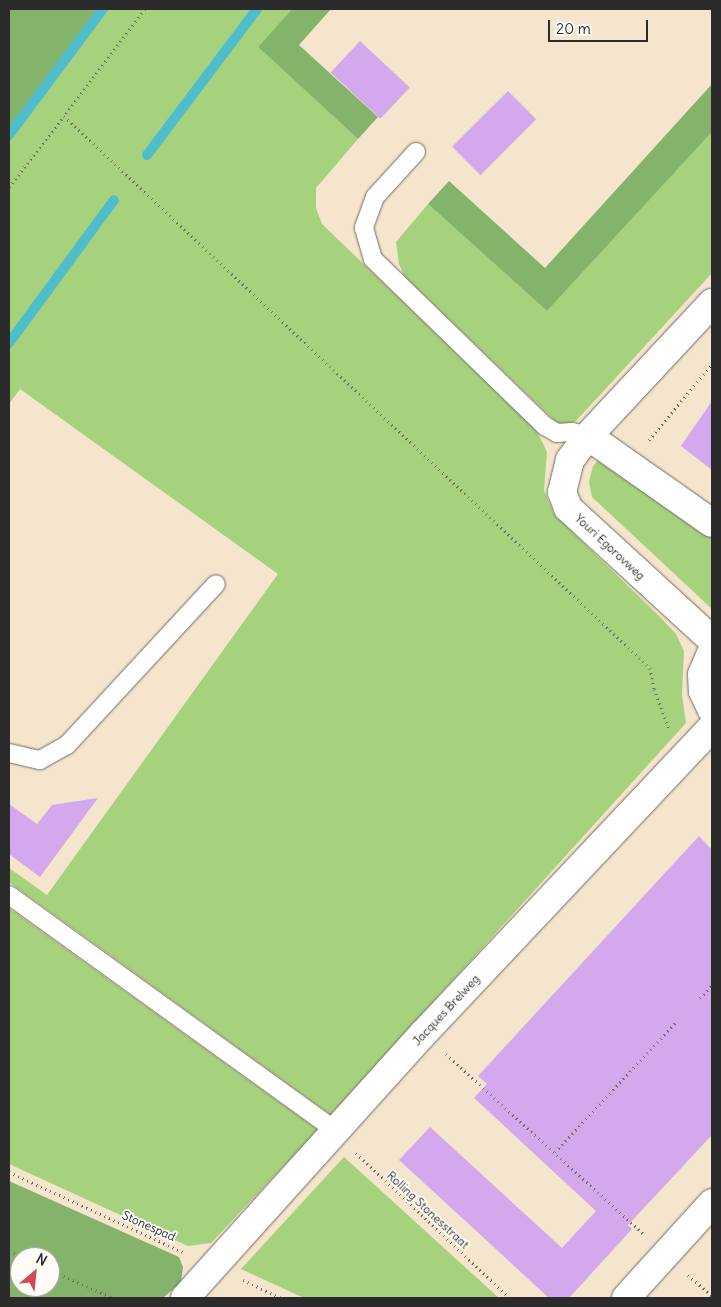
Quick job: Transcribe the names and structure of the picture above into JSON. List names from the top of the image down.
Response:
{
  "streets": {
    "street": ["Youri Egorovweg", "Jacques Brelweg"],
    "path": ["Rolling Stonesstraat", "Stonespad"]
  },
  "crossings": [
    ["Jacques Brelweg", "Rolling Stonesstraat"],
    ["Jacques Brelweg", "Stonespad"]
  ],
  "scale_bar": "20 m",
  "north": "top right"
}
